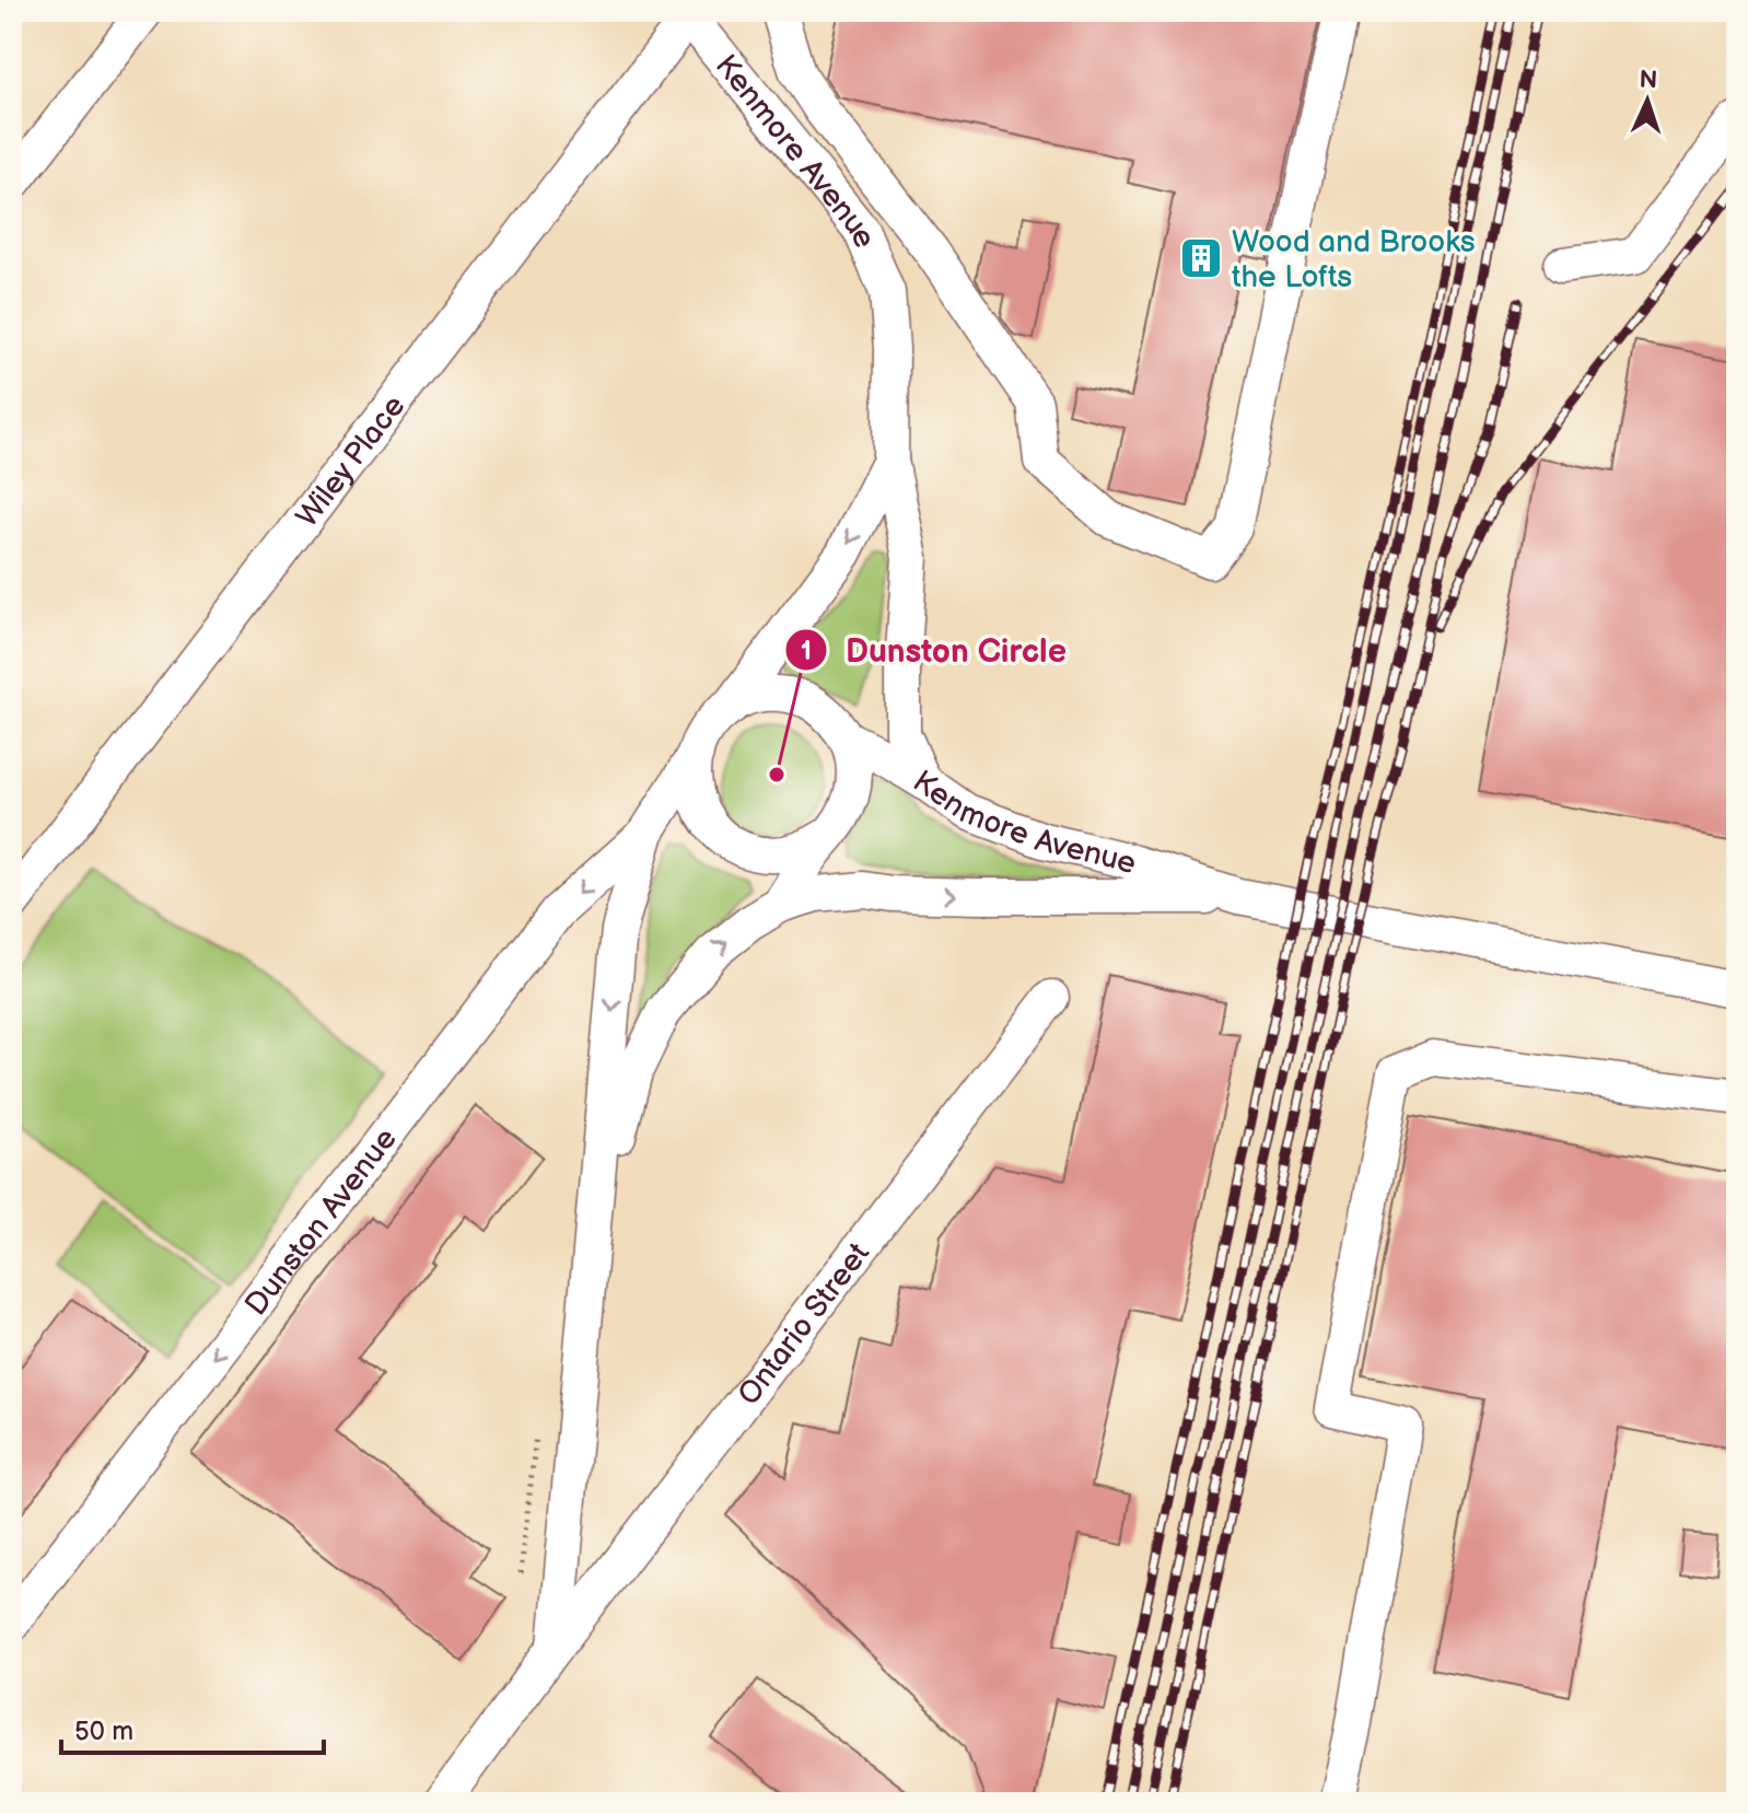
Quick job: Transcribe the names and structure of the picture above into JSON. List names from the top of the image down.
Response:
{
  "streets": {
    "street": [
      "Kenmore Avenue",
      "Wiley Place",
      "Dunston Avenue",
      "Ontario Street"
    ]
  },
  "crossings": [
    ["Kenmore Avenue", "Wiley Place"]
  ],
  "places": {
    "building": ["Wood and Brooks the Lofts"],
    "other": ["Dunston Circle"]
  },
  "scale_bar": "50 m",
  "north": "top"
}
